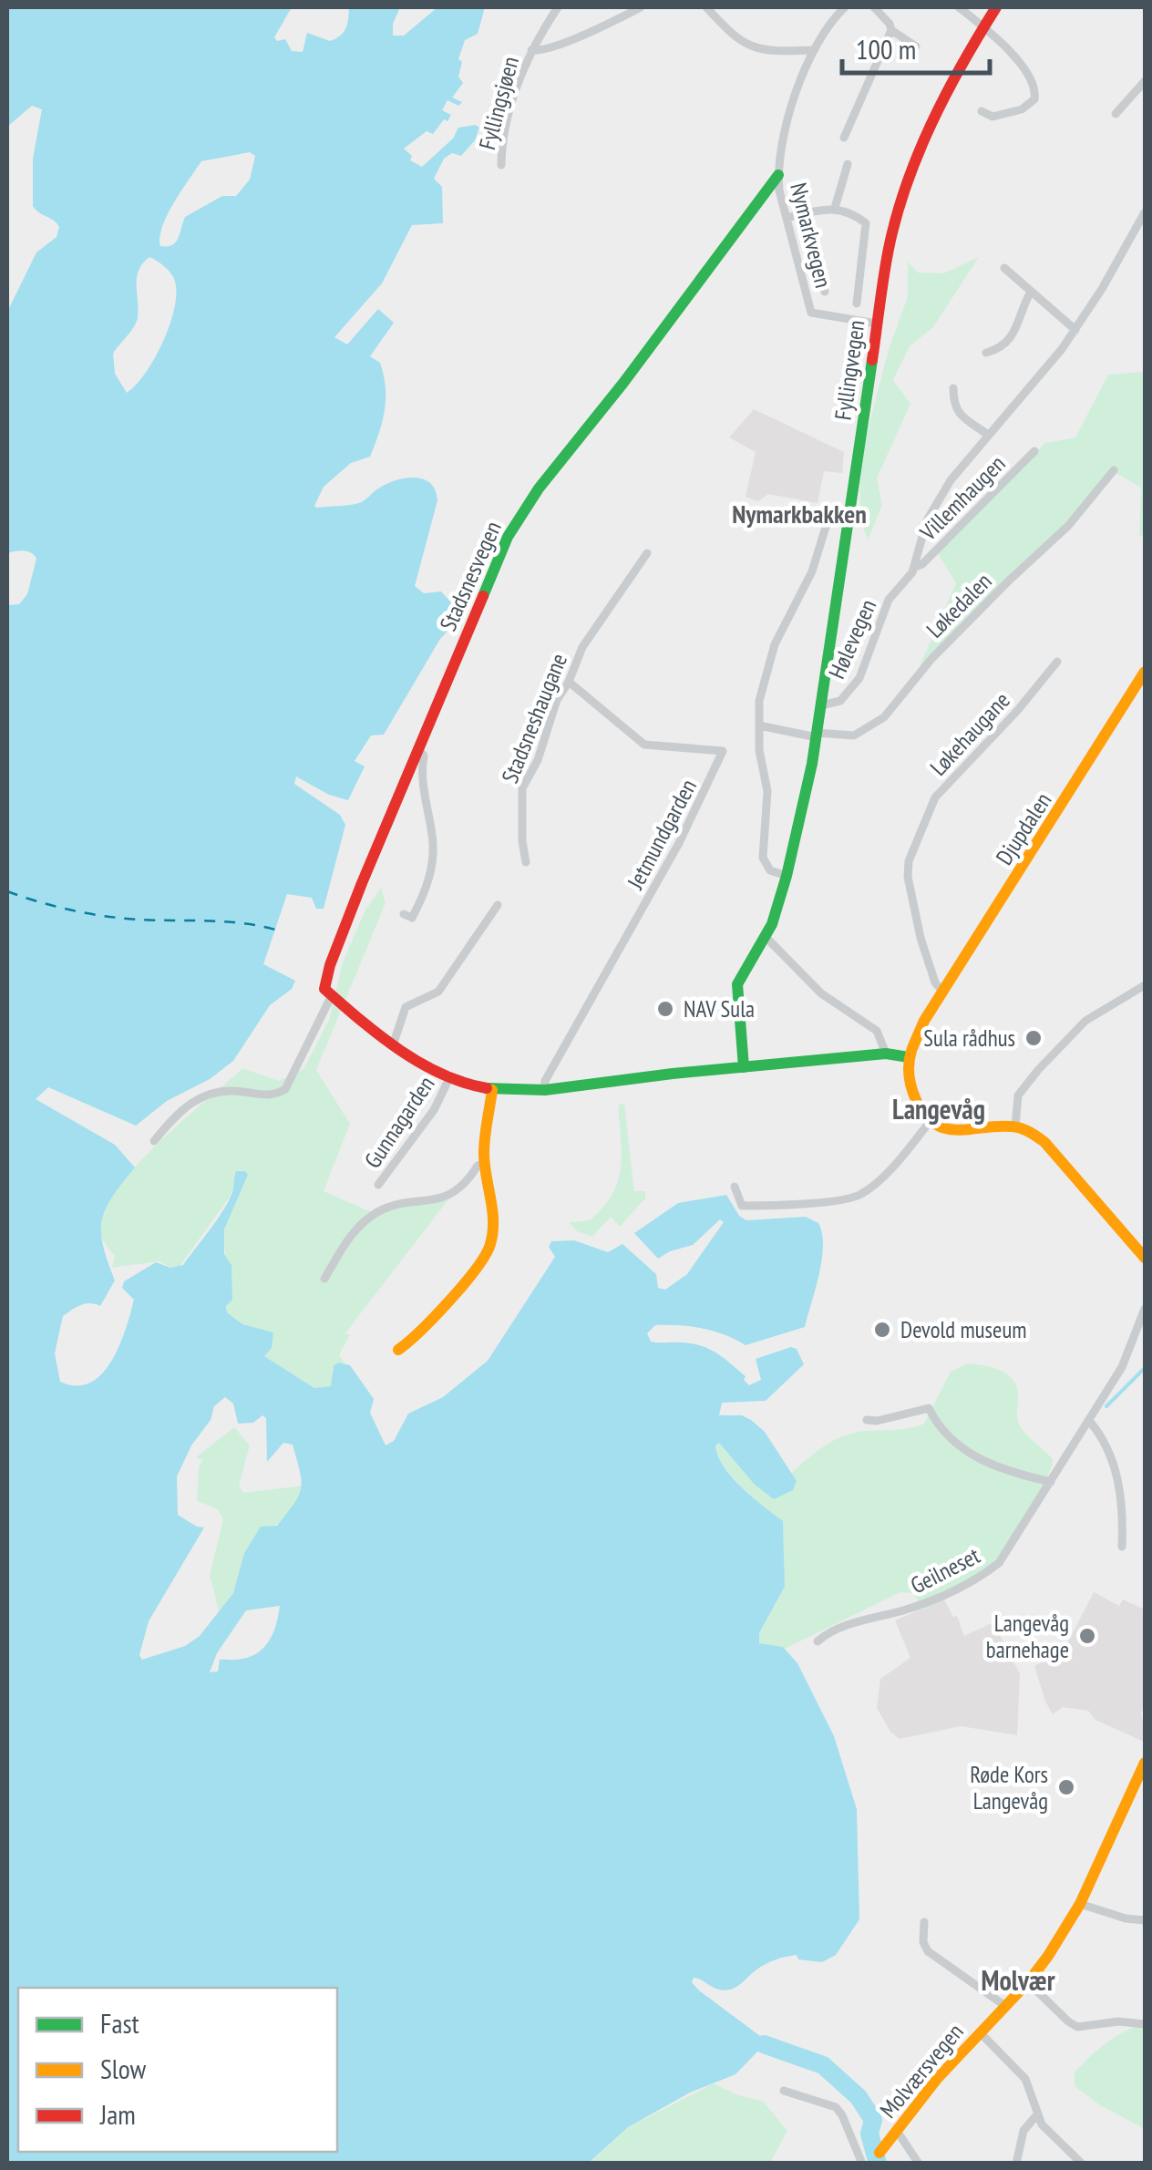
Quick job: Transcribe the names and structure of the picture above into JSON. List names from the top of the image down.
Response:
{
  "streets": {
    "street": [
      "Fyllingsjøen",
      "Nymarkvegen",
      "Fyllingvegen",
      "Villemhaugen",
      "Stadsnesvegen",
      "Løkedalen",
      "Hølevegen",
      "Stadsneshaugane",
      "Løkehaugane",
      "Djupdalen",
      "Jetmundgarden",
      "Gunnagarden",
      "Geilneset",
      "Molværsvegen"
    ]
  },
  "crossings": [
    ["Nymarkvegen", "Fyllingvegen"],
    ["Nymarkvegen", "Stadsnesvegen"],
    ["Fyllingvegen", "Løkedalen"],
    ["Fyllingvegen", "Hølevegen"],
    ["Villemhaugen", "Hølevegen"],
    ["Stadsneshaugane", "Jetmundgarden"],
    ["Løkehaugane", "Djupdalen"]
  ],
  "districts": ["Nymarkbakken", "Langevåg", "Molvær"],
  "places": [
    "NAV Sula",
    "Sula rådhus",
    "Devold museum",
    "Langevåg barnehage",
    "Røde Kors Langevåg"
  ],
  "legend": ["Fast", "Slow", "Jam"],
  "scale_bar": "100 m"
}
